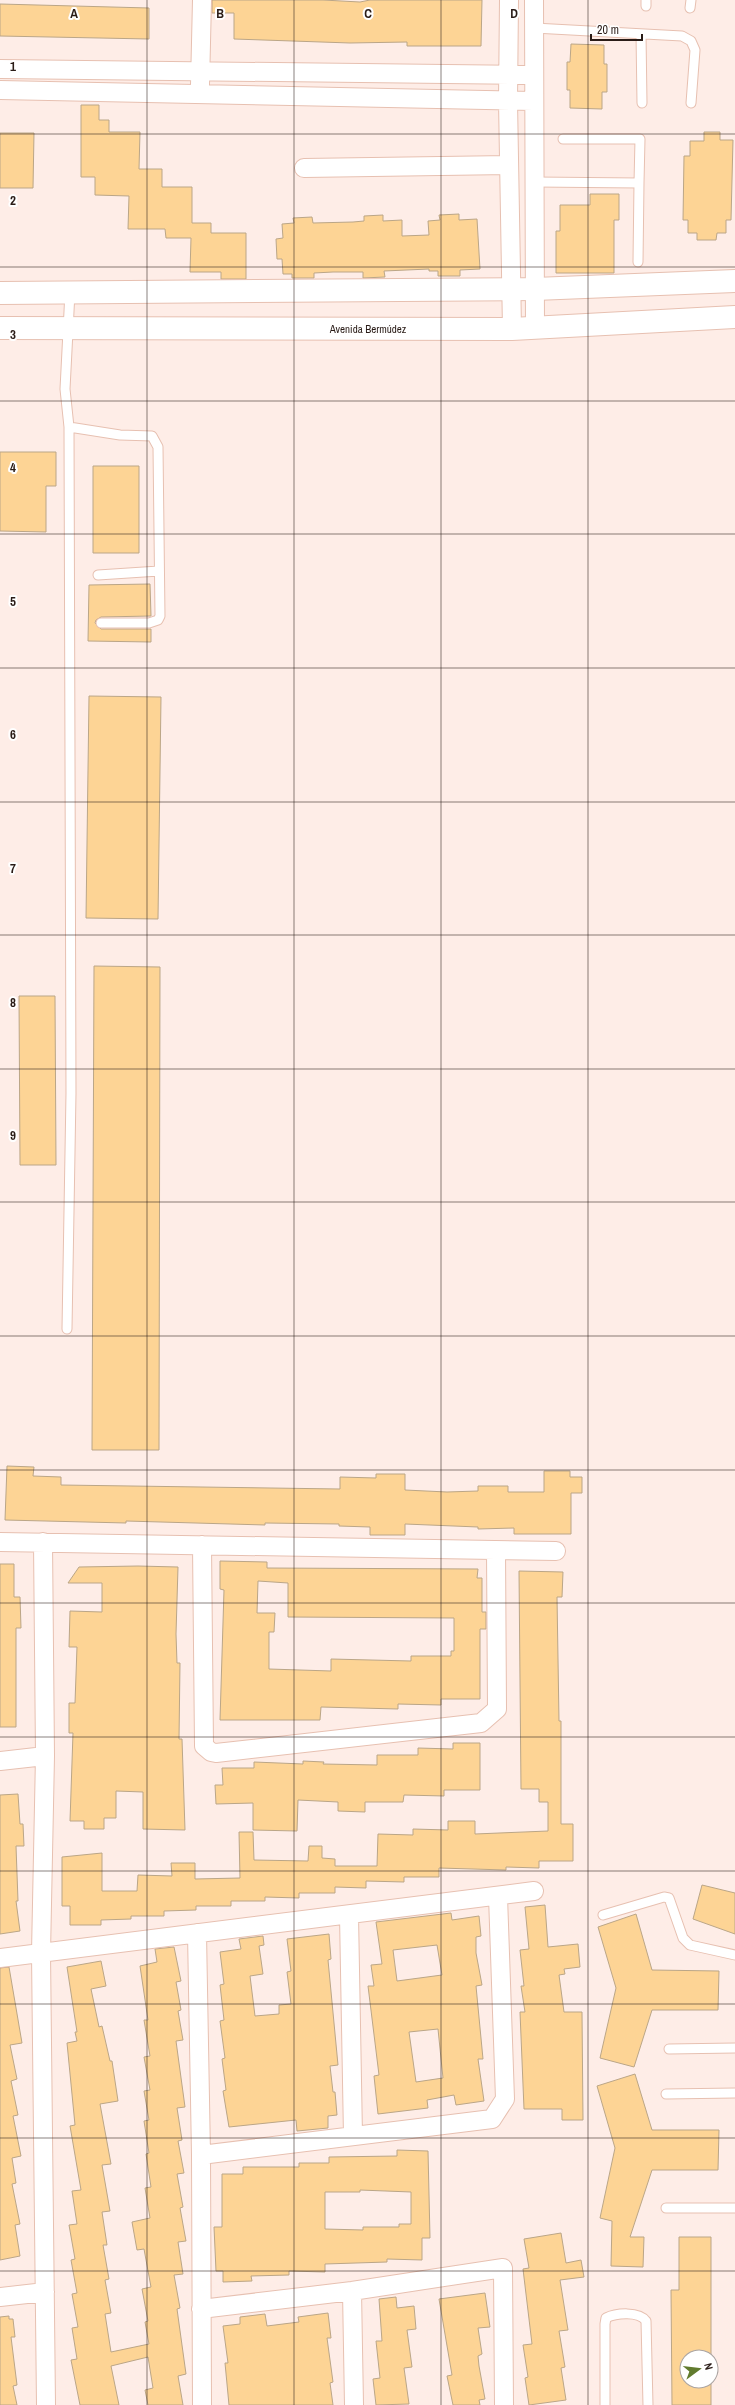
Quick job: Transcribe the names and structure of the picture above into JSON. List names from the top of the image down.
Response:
{
  "streets": {
    "street": ["Avenida Bermúdez"]
  },
  "scale_bar": "20 m",
  "north": "right",
  "grid": {
    "columns": [
      "A",
      "B",
      "C",
      "D"
    ],
    "rows": [
      "1",
      "2",
      "3",
      "4",
      "5",
      "6",
      "7",
      "8",
      "9"
    ]
  }
}
